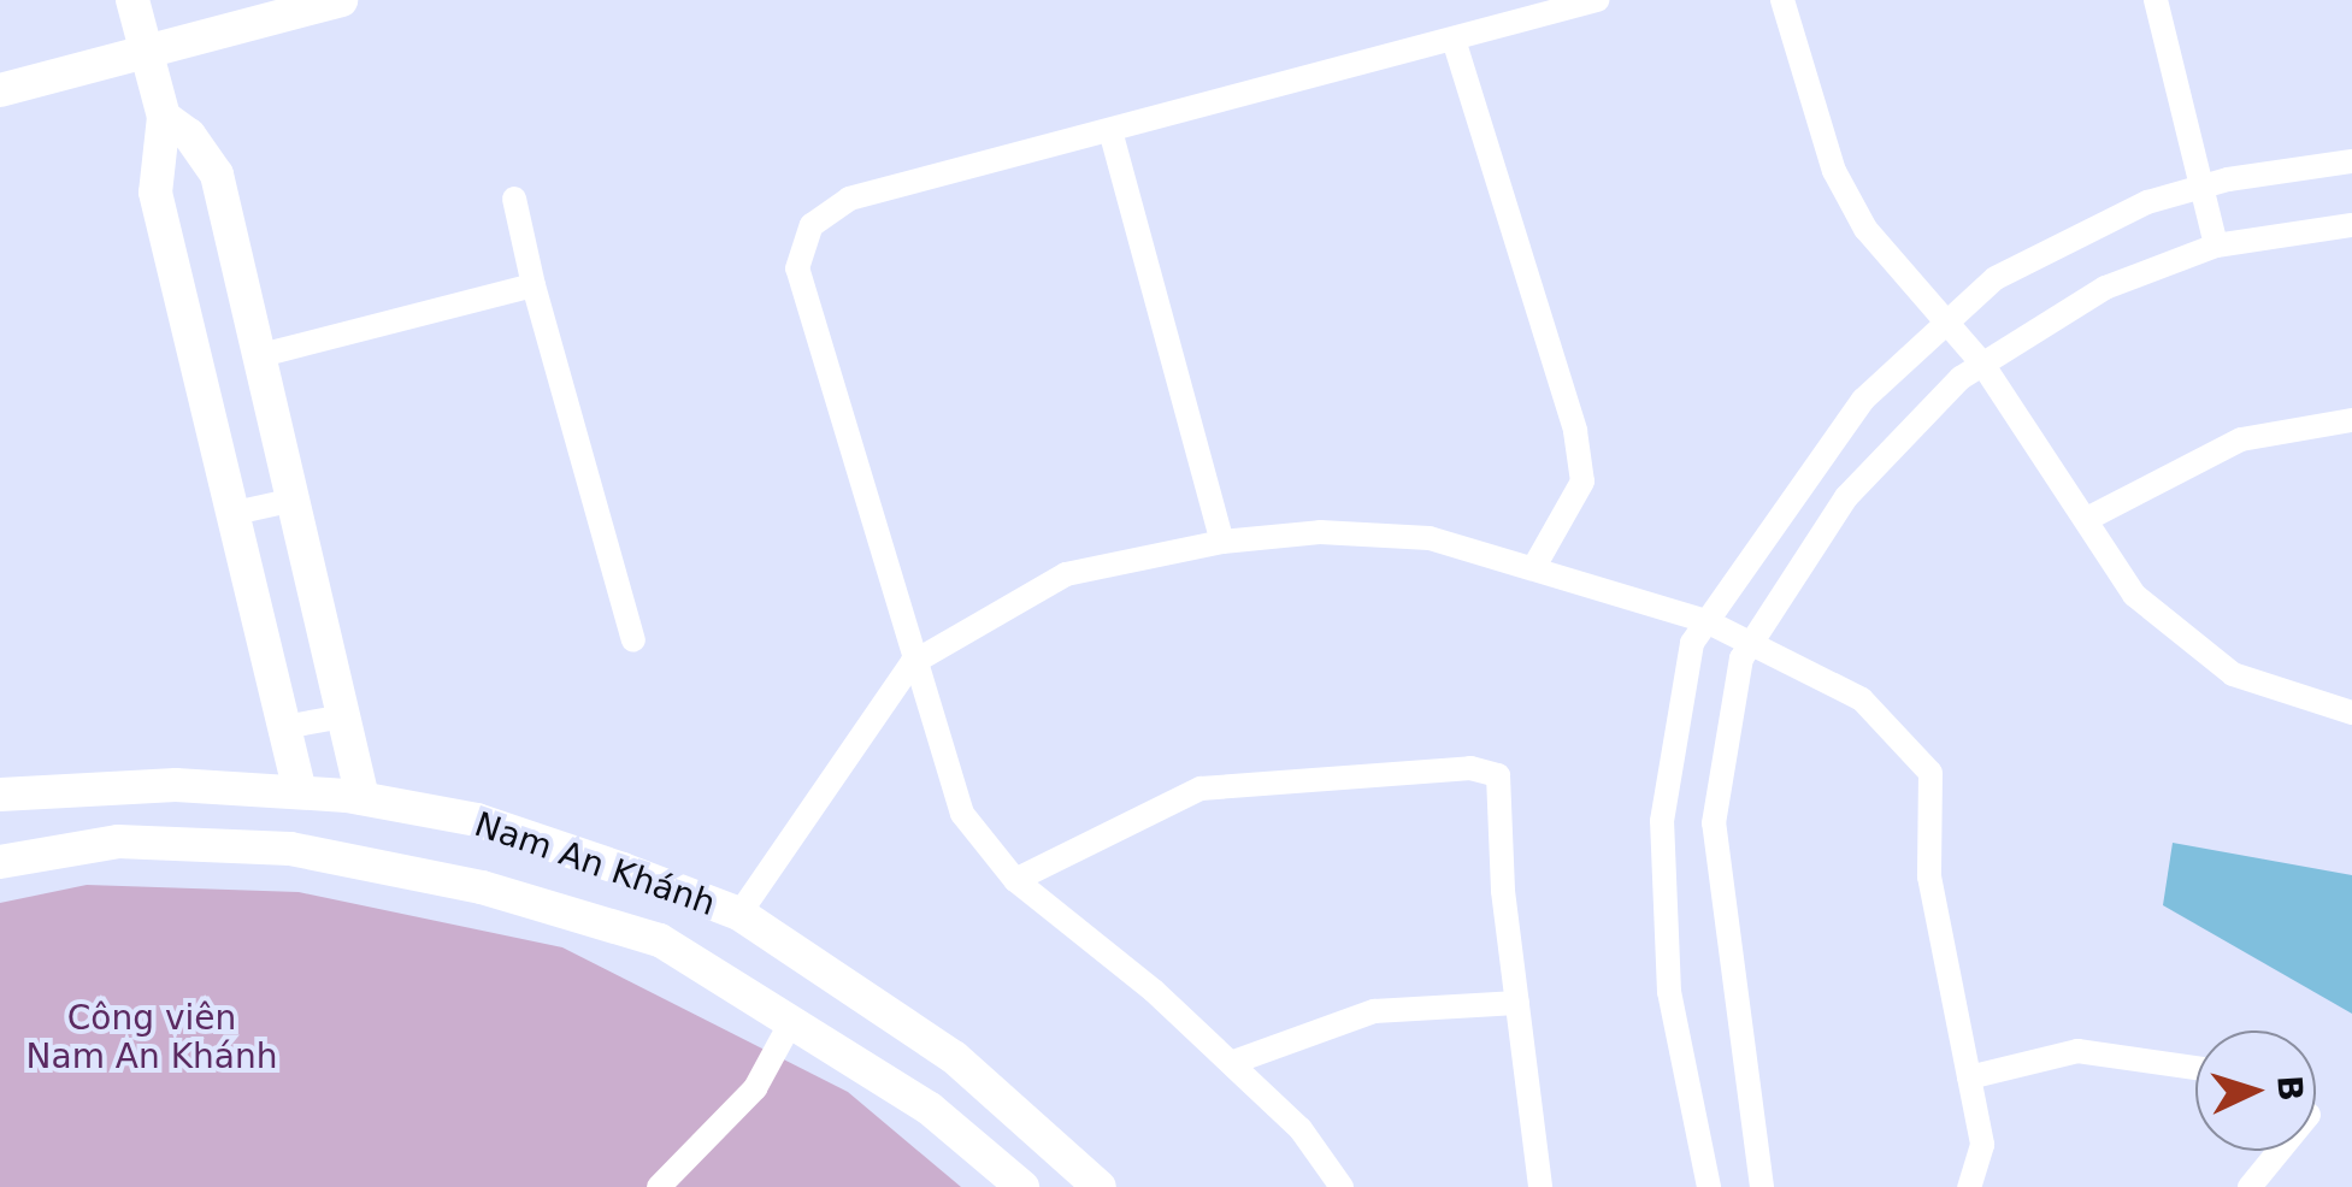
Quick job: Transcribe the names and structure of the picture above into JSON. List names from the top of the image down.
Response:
{
  "streets": {
    "street": ["Nam An Khánh"]
  },
  "parks": ["Công viên Nam An Khánh"],
  "north": "right"
}
